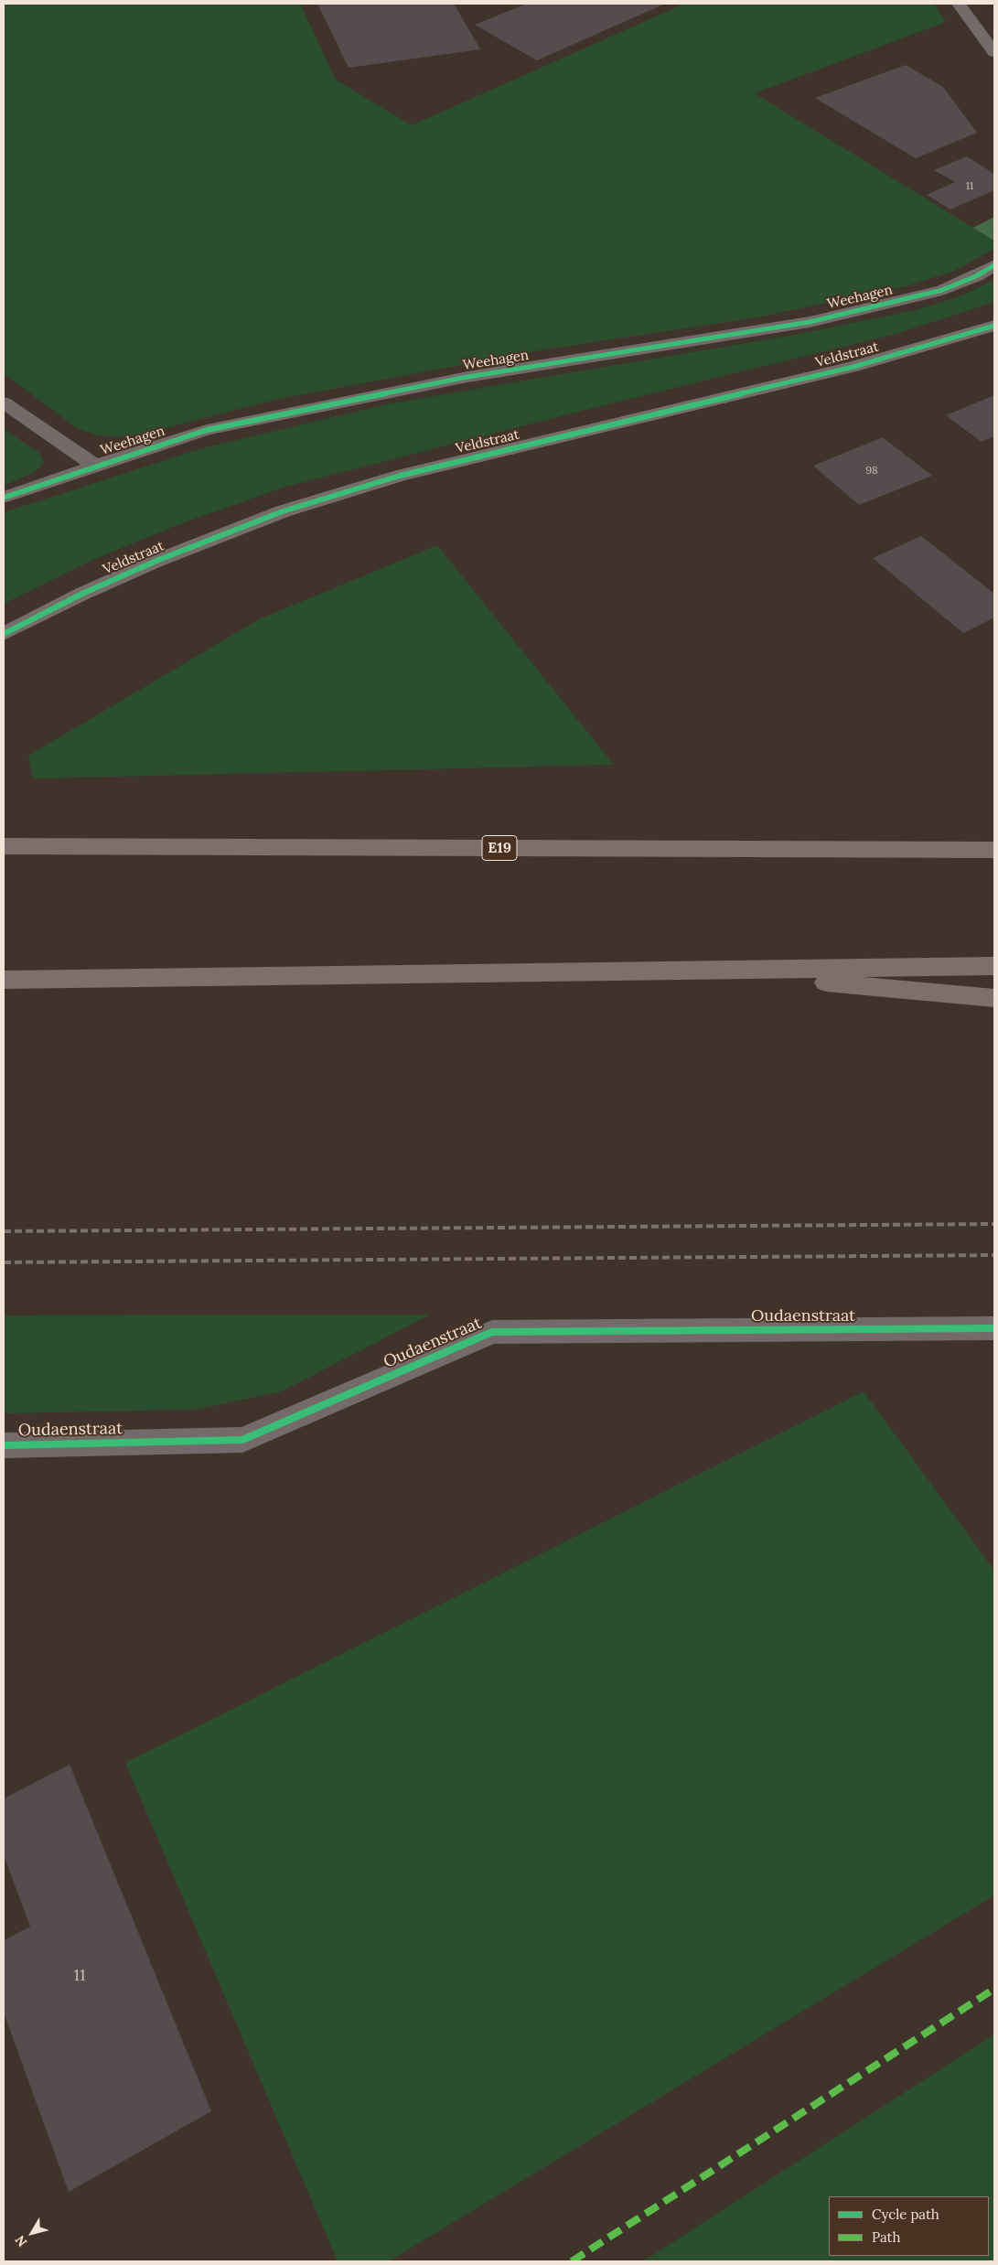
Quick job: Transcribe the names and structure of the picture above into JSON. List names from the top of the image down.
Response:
{
  "streets": {
    "highway": ["E19"],
    "street": ["Weehagen", "Veldstraat", "Oudaenstraat"]
  },
  "house_numbers": ["11", "98", "11"],
  "legend": ["Cycle path", "Path"],
  "north": "bottom left"
}
